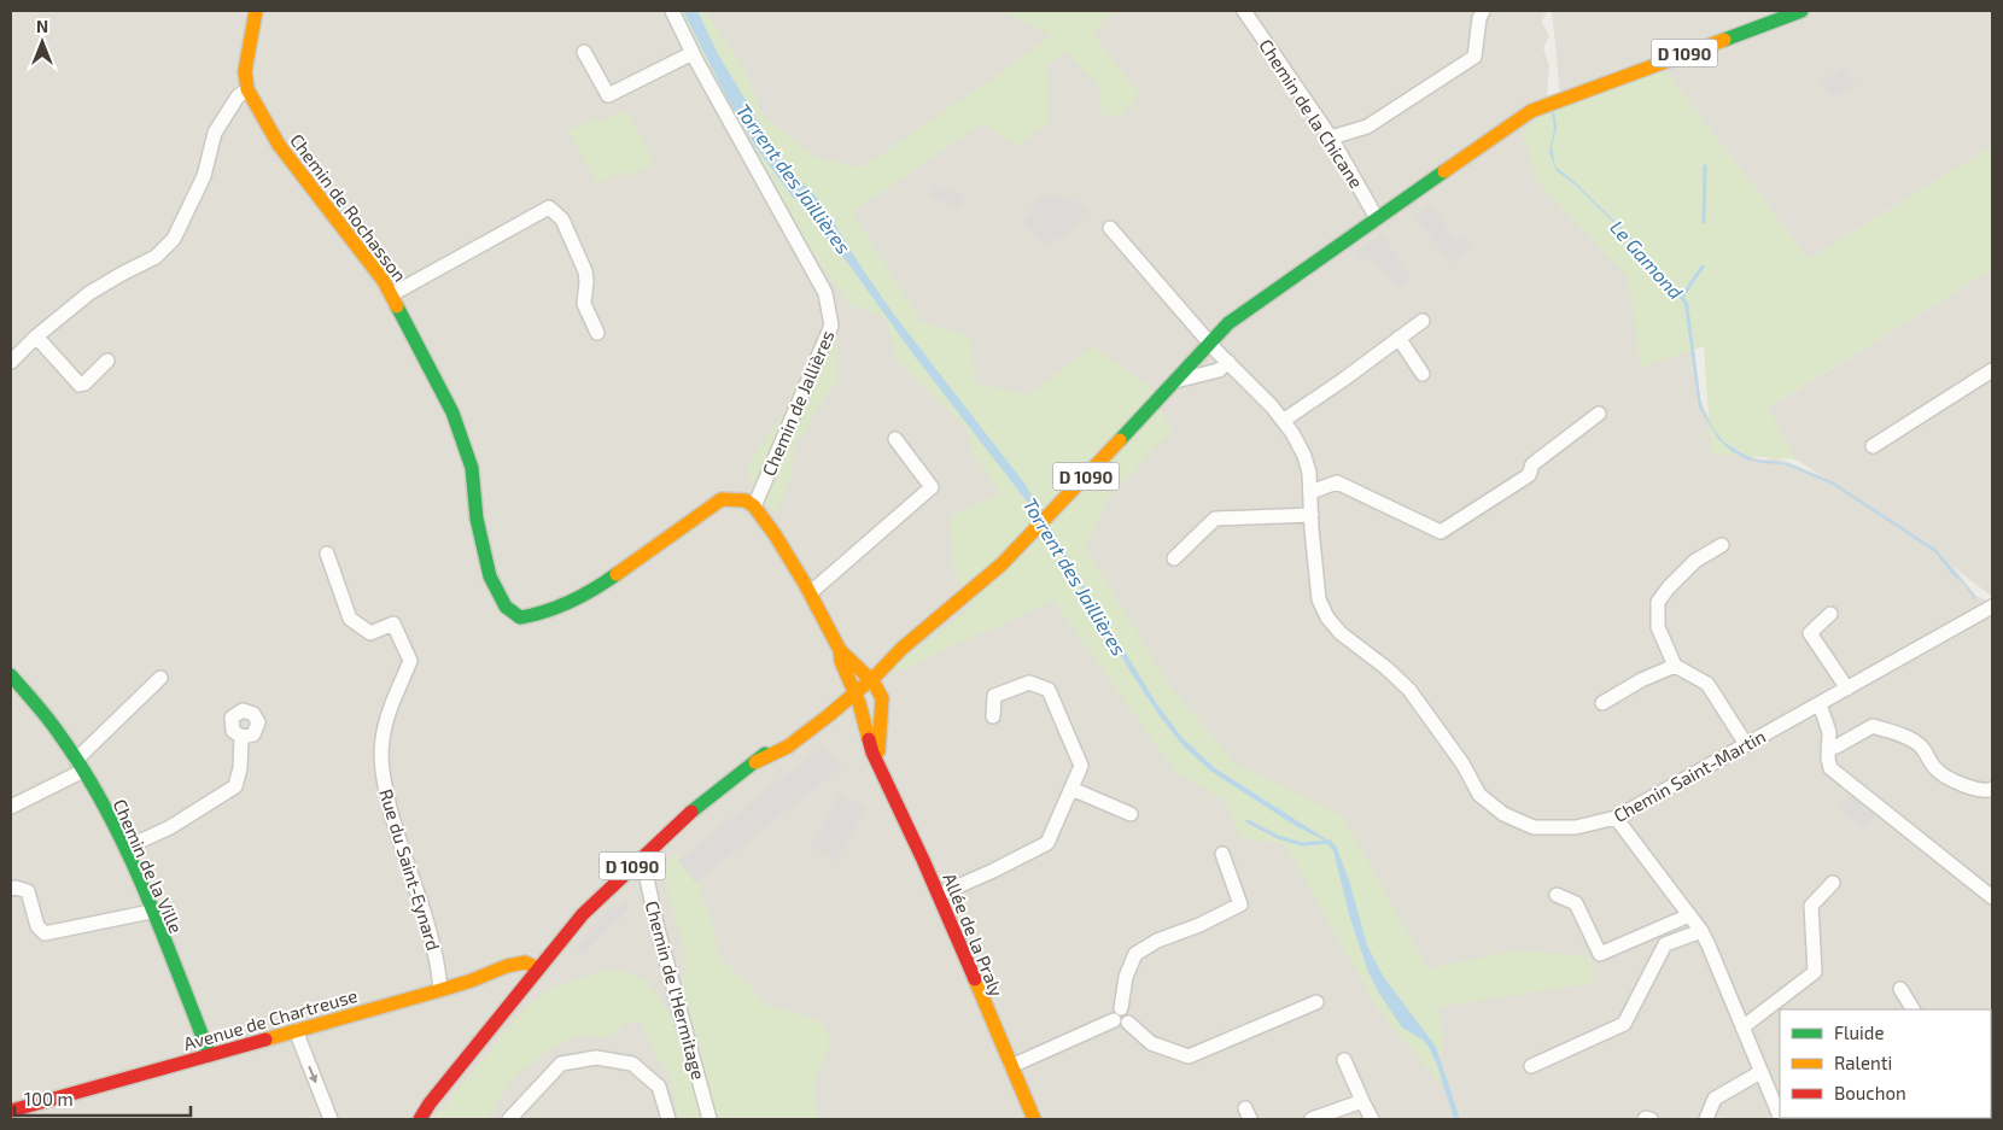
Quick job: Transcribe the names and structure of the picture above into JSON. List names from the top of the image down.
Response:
{
  "streets": {
    "street": [
      "D 1090",
      "Chemin de la Chicane",
      "Chemin de Rochasson",
      "Chemin de Jallières",
      "Chemin Saint-Martin",
      "Chemin de la Ville",
      "Rue du Saint-Eynard",
      "Allée de la Praly",
      "Chemin de l'Hermitage",
      "Avenue de Chartreuse"
    ]
  },
  "crossings": [
    ["D 1090", "Chemin de la Chicane"],
    ["D 1090", "Chemin Saint-Martin"],
    ["D 1090", "Allée de la Praly"],
    ["D 1090", "Chemin de l'Hermitage"],
    ["D 1090", "Avenue de Chartreuse"],
    ["Chemin de Rochasson", "Chemin de Jallières"],
    ["Chemin de la Ville", "Avenue de Chartreuse"],
    ["Rue du Saint-Eynard", "Avenue de Chartreuse"]
  ],
  "water": ["Torrent des Jaillières", "Le Gamond"],
  "legend": ["Fluide", "Ralenti", "Bouchon"],
  "scale_bar": "100 m",
  "north": "top"
}
